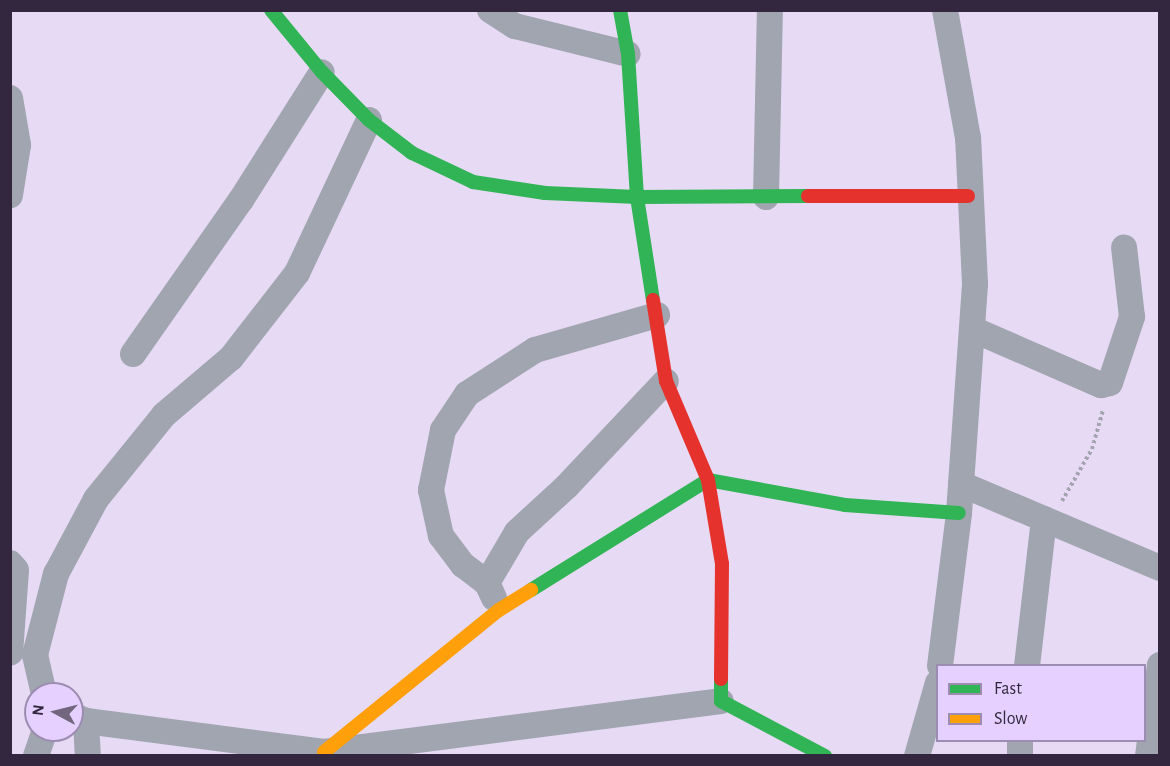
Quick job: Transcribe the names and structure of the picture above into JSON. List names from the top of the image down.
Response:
{
  "legend": ["Fast", "Slow"],
  "north": "left"
}
